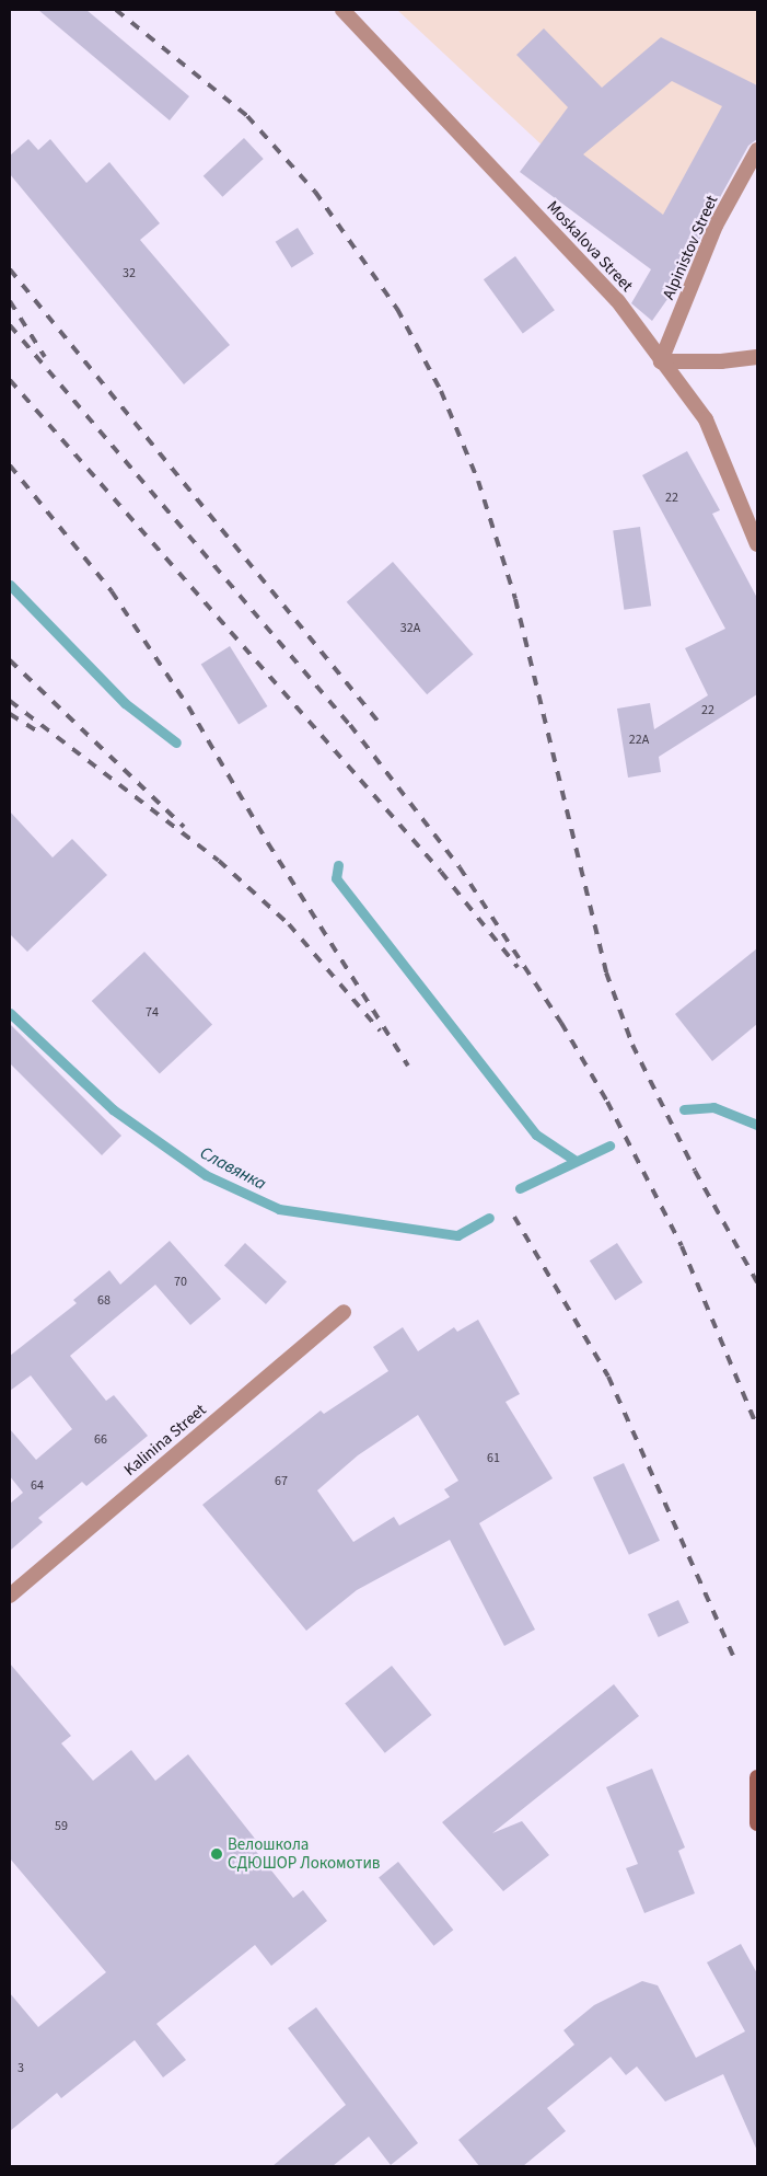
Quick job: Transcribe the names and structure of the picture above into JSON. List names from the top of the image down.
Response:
{
  "streets": {
    "street": ["Moskalova Street", "Alpinistov Street", "Kalinina Street"]
  },
  "crossings": [
    ["Moskalova Street", "Alpinistov Street"]
  ],
  "water": ["Славянка"],
  "places": ["Велошкола СДЮШОР Локомотив"],
  "house_numbers": [
    "32",
    "22",
    "32А",
    "22",
    "22А",
    "74",
    "70",
    "68",
    "66",
    "61",
    "67",
    "64",
    "59",
    "3"
  ]
}
